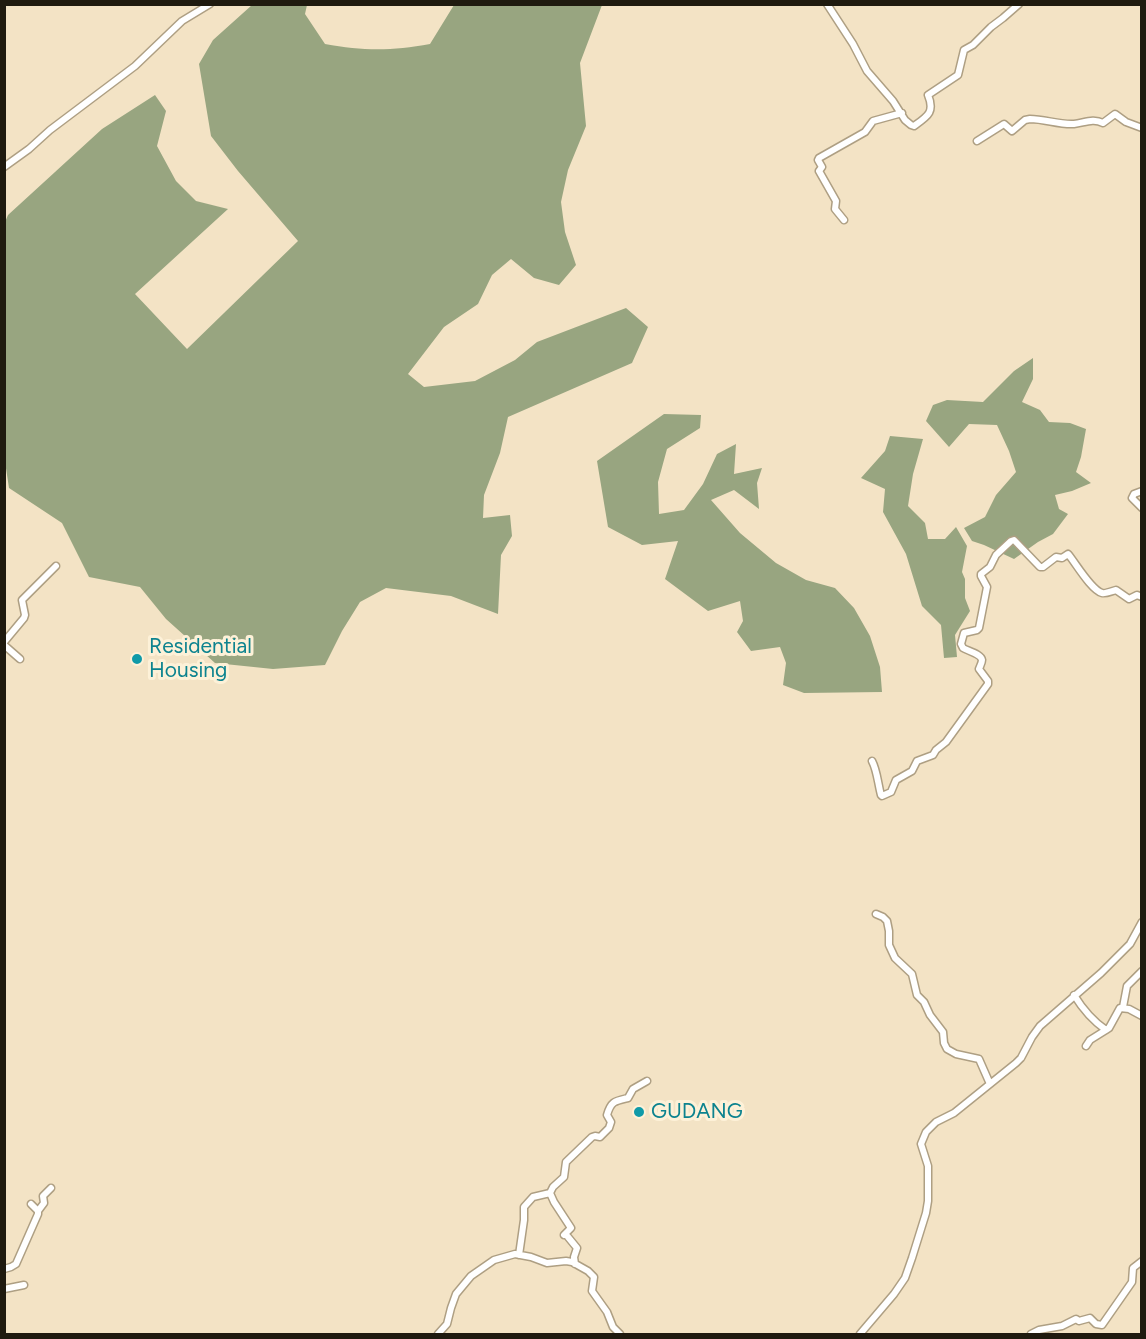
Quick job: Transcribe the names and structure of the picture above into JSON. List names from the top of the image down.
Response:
{
  "places": ["Residential Housing", "GUDANG"]
}
